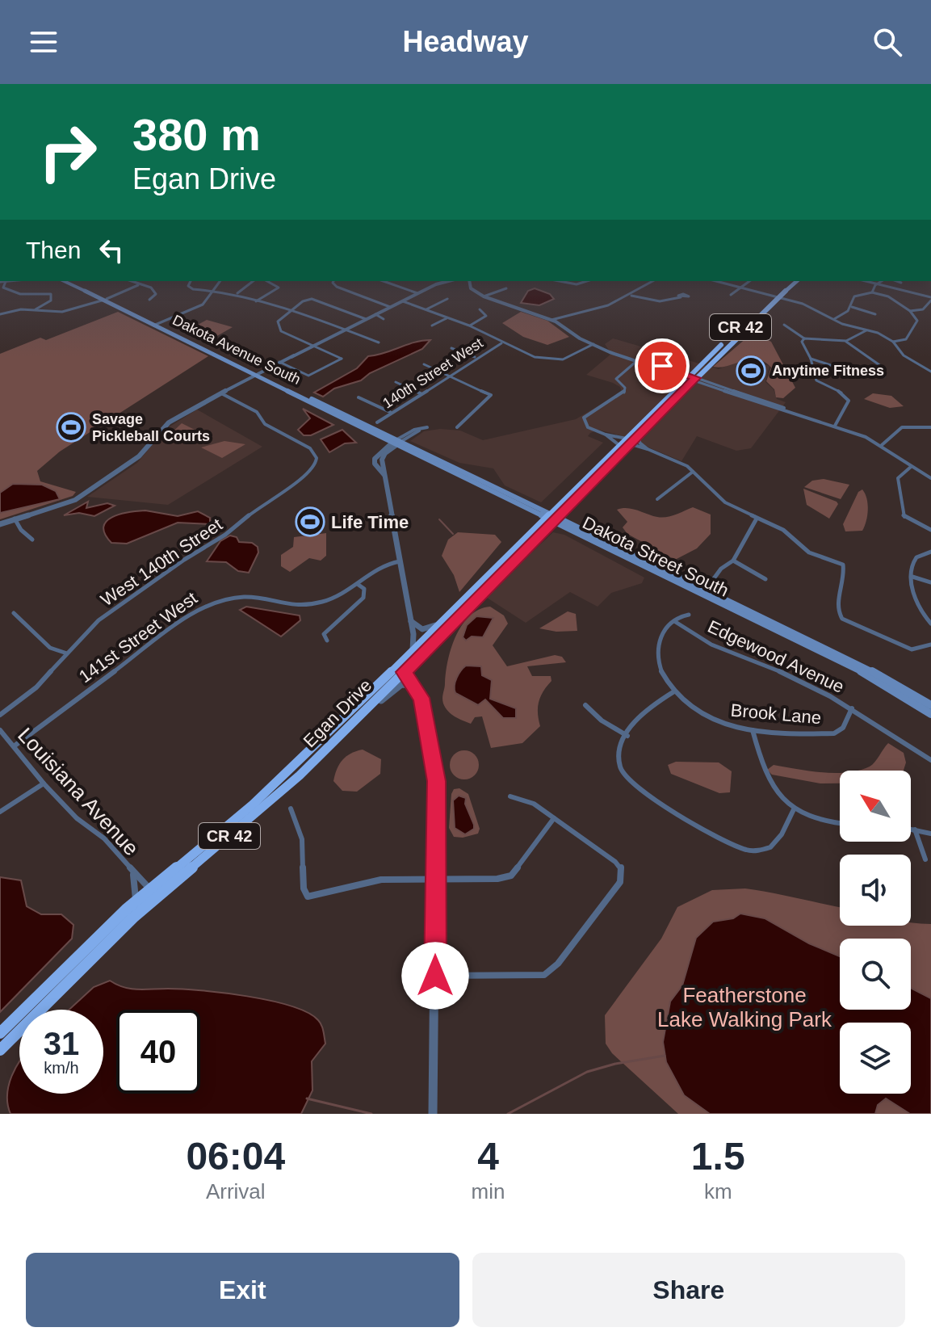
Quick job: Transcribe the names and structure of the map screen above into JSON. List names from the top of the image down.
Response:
{
  "streets": {
    "highway": ["CR 42", "Egan Drive"],
    "main road": ["Dakota Avenue South", "Dakota Street South"],
    "street": [
      "140th Street West",
      "West 140th Street",
      "141st Street West",
      "Edgewood Avenue",
      "Brook Lane",
      "Louisiana Avenue"
    ]
  },
  "crossings": [
    ["Dakota Avenue South", "Dakota Street South"],
    ["Dakota Street South", "Egan Drive"],
    ["141st Street West", "Louisiana Avenue"],
    ["Edgewood Avenue", "Brook Lane"],
    ["Egan Drive", "Louisiana Avenue"]
  ],
  "parks": ["Featherstone Lake Walking Park"],
  "places": {
    "sports": ["Anytime Fitness", "Savage Pickleball Courts", "Life Time"]
  },
  "north": "top left",
  "page": {
    "header": "Headway",
    "turn": ["380 m", "Egan Drive"],
    "then": "Then",
    "speed": "31 km/h",
    "limit": "40",
    "eta": [
      "06:04",
      "Arrival",
      "4",
      "min",
      "1.5",
      "km"
    ],
    "buttons": ["Exit", "Share"]
  }
}
